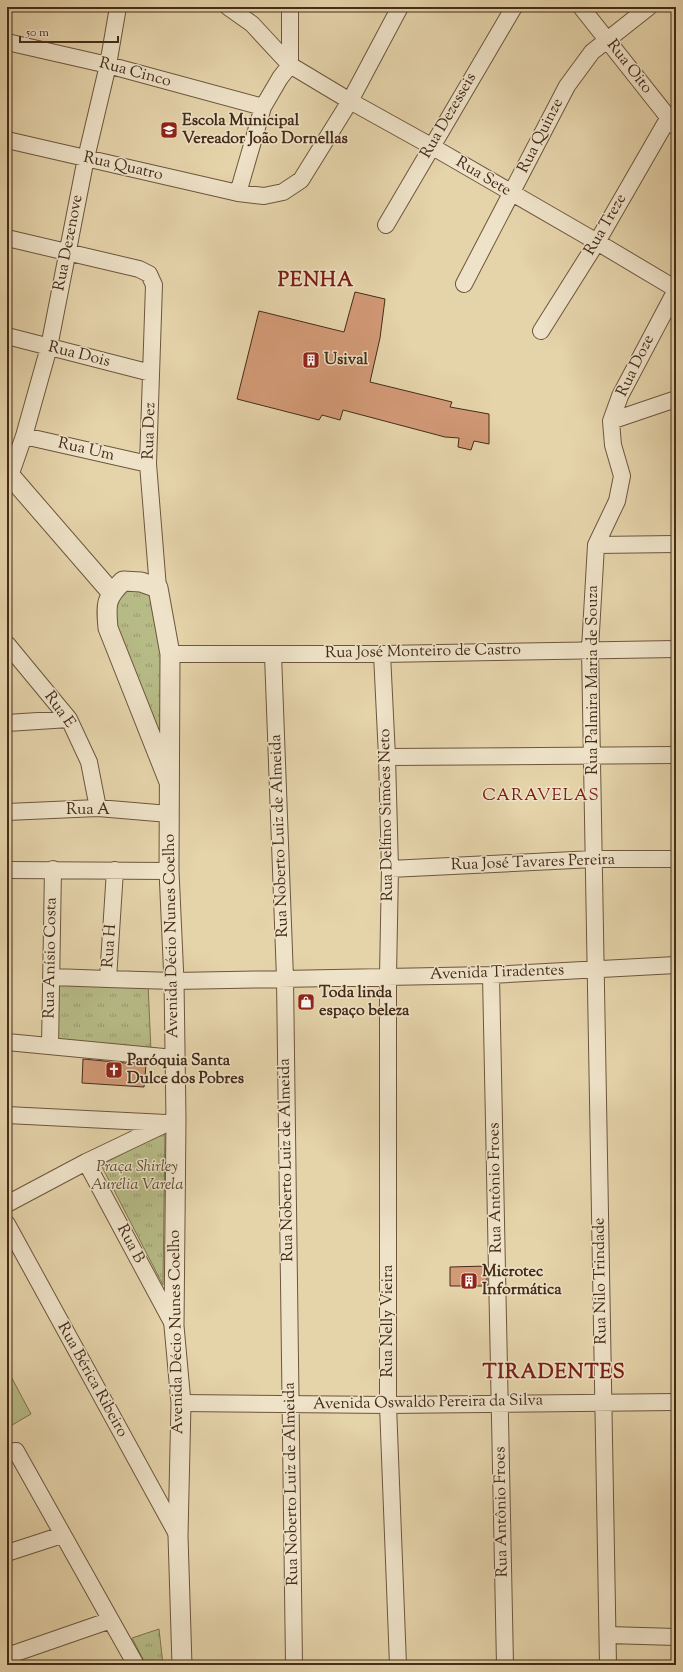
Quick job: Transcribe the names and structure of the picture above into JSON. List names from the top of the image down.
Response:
{
  "streets": {
    "street": [
      "Rua Oito",
      "Rua Cinco",
      "Rua Dezesseis",
      "Rua Quinze",
      "Rua Quatro",
      "Rua Sete",
      "Rua Treze",
      "Rua Dezenove",
      "Rua Dois",
      "Rua Doze",
      "Rua Dez",
      "Rua Um",
      "Rua José Monteiro de Castro",
      "Rua Palmira Maria de Souza",
      "Rua E",
      "Rua A",
      "Rua Delfino Simões Neto",
      "Rua Noberto Luiz de Almeida",
      "Rua José Tavares Pereira",
      "Avenida Décio Nunes Coelho",
      "Rua H",
      "Rua Anísio Costa",
      "Avenida Tiradentes",
      "Rua Antônio Froes",
      "Rua B",
      "Rua Nilo Trindade",
      "Rua Nelly Vieira",
      "Rua Bérica Ribeiro",
      "Avenida Oswaldo Pereira da Silva"
    ]
  },
  "crossings": [
    ["Rua Oito", "Rua Quinze"],
    ["Rua Oito", "Rua Treze"],
    ["Rua Cinco", "Rua Dezenove"],
    ["Rua Dezesseis", "Rua Sete"],
    ["Rua Quinze", "Rua Sete"],
    ["Rua Quatro", "Rua Sete"],
    ["Rua Quatro", "Rua Dezenove"],
    ["Rua Sete", "Rua Treze"],
    ["Rua Sete", "Rua Doze"],
    ["Rua Dezenove", "Rua Dois"],
    ["Rua Dezenove", "Rua Dez"],
    ["Rua Dezenove", "Rua Um"],
    ["Rua Dois", "Rua Dez"],
    ["Rua Doze", "Rua Palmira Maria de Souza"],
    ["Rua Dez", "Rua Um"],
    ["Rua Dez", "Avenida Décio Nunes Coelho"],
    ["Rua José Monteiro de Castro", "Rua Palmira Maria de Souza"],
    ["Rua José Monteiro de Castro", "Rua Delfino Simões Neto"],
    ["Rua José Monteiro de Castro", "Rua Noberto Luiz de Almeida"],
    ["Rua José Monteiro de Castro", "Avenida Décio Nunes Coelho"],
    ["Rua Palmira Maria de Souza", "Rua José Tavares Pereira"],
    ["Rua Palmira Maria de Souza", "Avenida Tiradentes"],
    ["Rua Palmira Maria de Souza", "Rua Nilo Trindade"],
    ["Rua E", "Rua A"],
    ["Rua A", "Avenida Décio Nunes Coelho"],
    ["Rua Delfino Simões Neto", "Rua José Tavares Pereira"],
    ["Rua Delfino Simões Neto", "Avenida Tiradentes"],
    ["Rua Delfino Simões Neto", "Rua Nelly Vieira"],
    ["Rua Noberto Luiz de Almeida", "Avenida Tiradentes"],
    ["Rua Noberto Luiz de Almeida", "Avenida Oswaldo Pereira da Silva"],
    ["Avenida Décio Nunes Coelho", "Rua H"],
    ["Avenida Décio Nunes Coelho", "Avenida Tiradentes"],
    ["Avenida Décio Nunes Coelho", "Rua B"],
    ["Avenida Décio Nunes Coelho", "Rua Bérica Ribeiro"],
    ["Avenida Décio Nunes Coelho", "Avenida Oswaldo Pereira da Silva"],
    ["Rua H", "Avenida Tiradentes"],
    ["Avenida Tiradentes", "Rua Antônio Froes"],
    ["Avenida Tiradentes", "Rua Nilo Trindade"],
    ["Avenida Tiradentes", "Rua Nelly Vieira"],
    ["Rua Antônio Froes", "Avenida Oswaldo Pereira da Silva"],
    ["Rua Nilo Trindade", "Avenida Oswaldo Pereira da Silva"],
    ["Rua Nelly Vieira", "Avenida Oswaldo Pereira da Silva"]
  ],
  "districts": ["PENHA", "CARAVELAS", "TIRADENTES"],
  "parks": ["Praça Shirley Aurélia Varela"],
  "places": {
    "school or university": ["Escola Municipal Vereador João Dornellas"],
    "building": ["Usival", "Microtec Informática"],
    "shop": ["Toda linda espaço beleza"],
    "church": ["Paróquia Santa Dulce dos Pobres"]
  },
  "scale_bar": "50 m"
}
